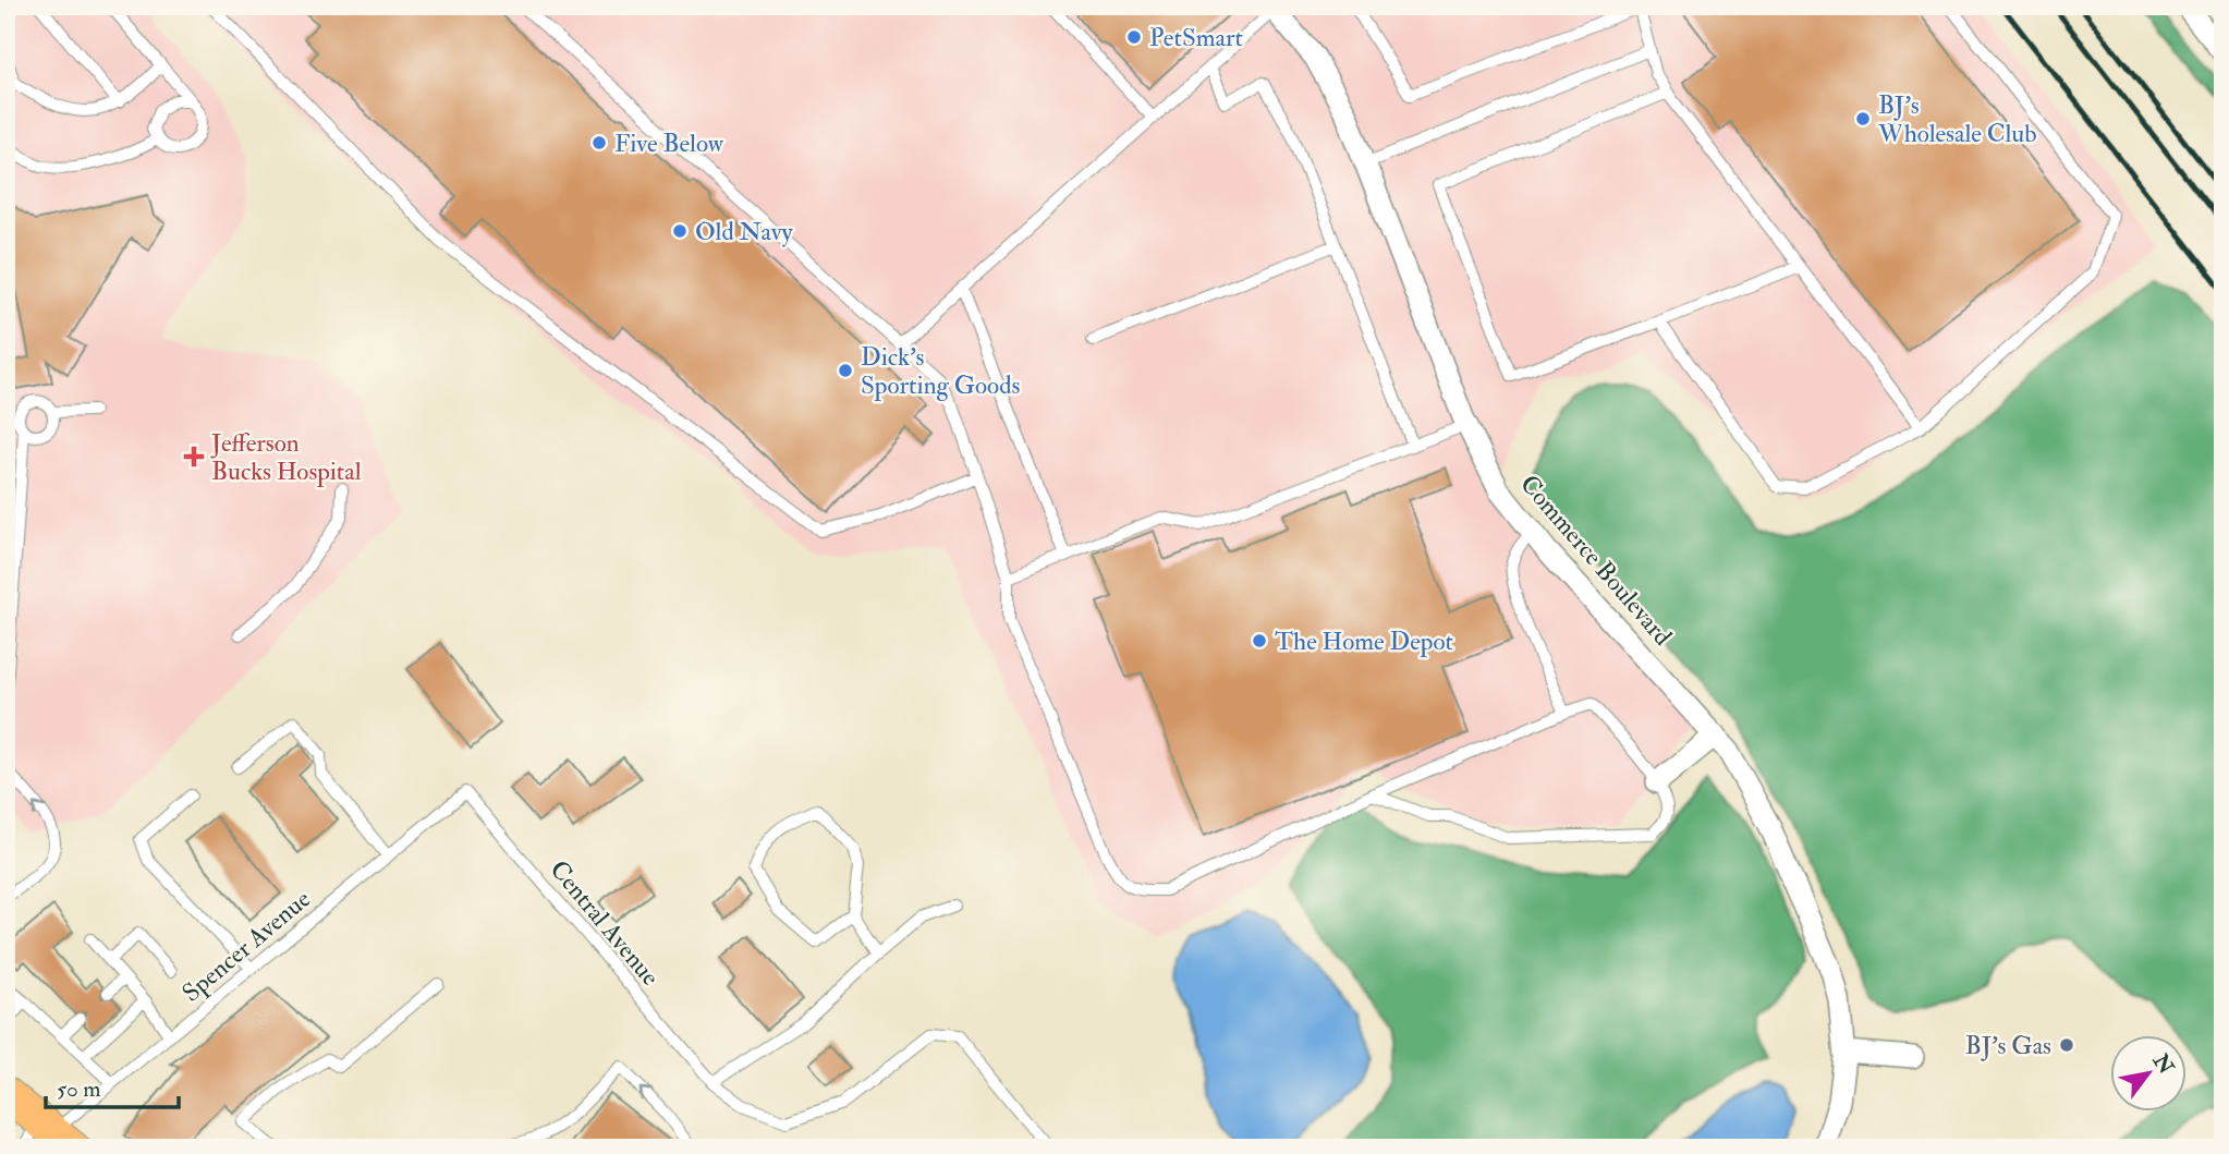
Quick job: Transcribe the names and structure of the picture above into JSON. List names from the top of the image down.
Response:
{
  "streets": {
    "street": ["Commerce Boulevard"],
    "lane": ["Central Avenue", "Spencer Avenue"]
  },
  "crossings": [
    ["Central Avenue", "Spencer Avenue"]
  ],
  "places": {
    "other": [
      "PetSmart",
      "BJ's Wholesale Club",
      "Five Below",
      "Old Navy",
      "Dick's Sporting Goods",
      "The Home Depot",
      "BJ’s Gas"
    ],
    "health": ["Jefferson Bucks Hospital"]
  },
  "scale_bar": "50 m",
  "north": "top right"
}
